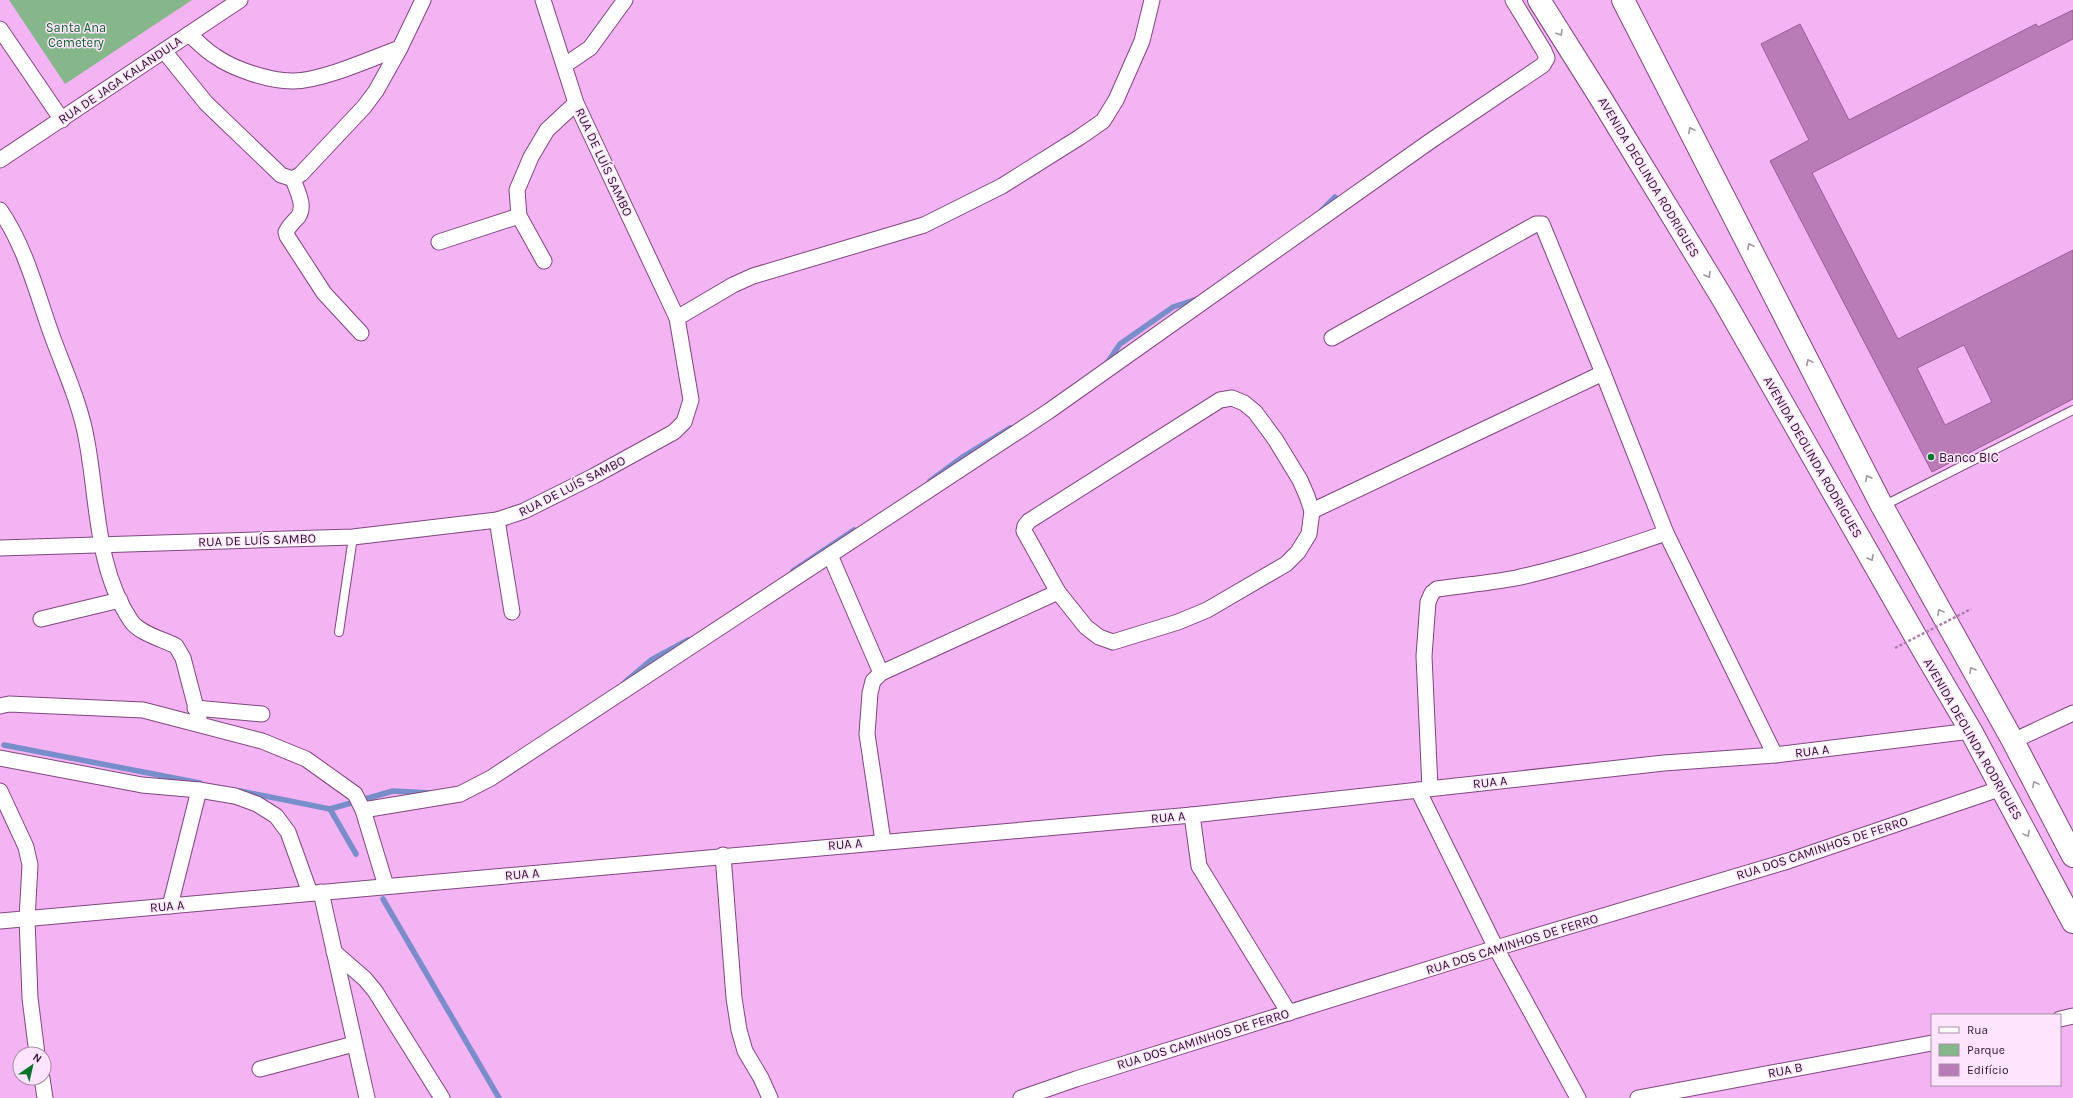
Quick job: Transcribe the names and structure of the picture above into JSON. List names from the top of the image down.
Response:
{
  "streets": {
    "highway": ["AVENIDA DEOLINDA RODRIGUES"],
    "street": [
      "RUA DE JAGA KALANDULA",
      "RUA DE LUÍS SAMBO",
      "RUA A",
      "RUA DOS CAMINHOS DE FERRO",
      "RUA B"
    ]
  },
  "crossings": [
    ["AVENIDA DEOLINDA RODRIGUES", "RUA A"],
    ["AVENIDA DEOLINDA RODRIGUES", "RUA DOS CAMINHOS DE FERRO"]
  ],
  "parks": ["Santa Ana Cemetery"],
  "places": ["Banco BIC"],
  "legend": ["Rua", "Parque", "Edifício"],
  "north": "top right"
}
